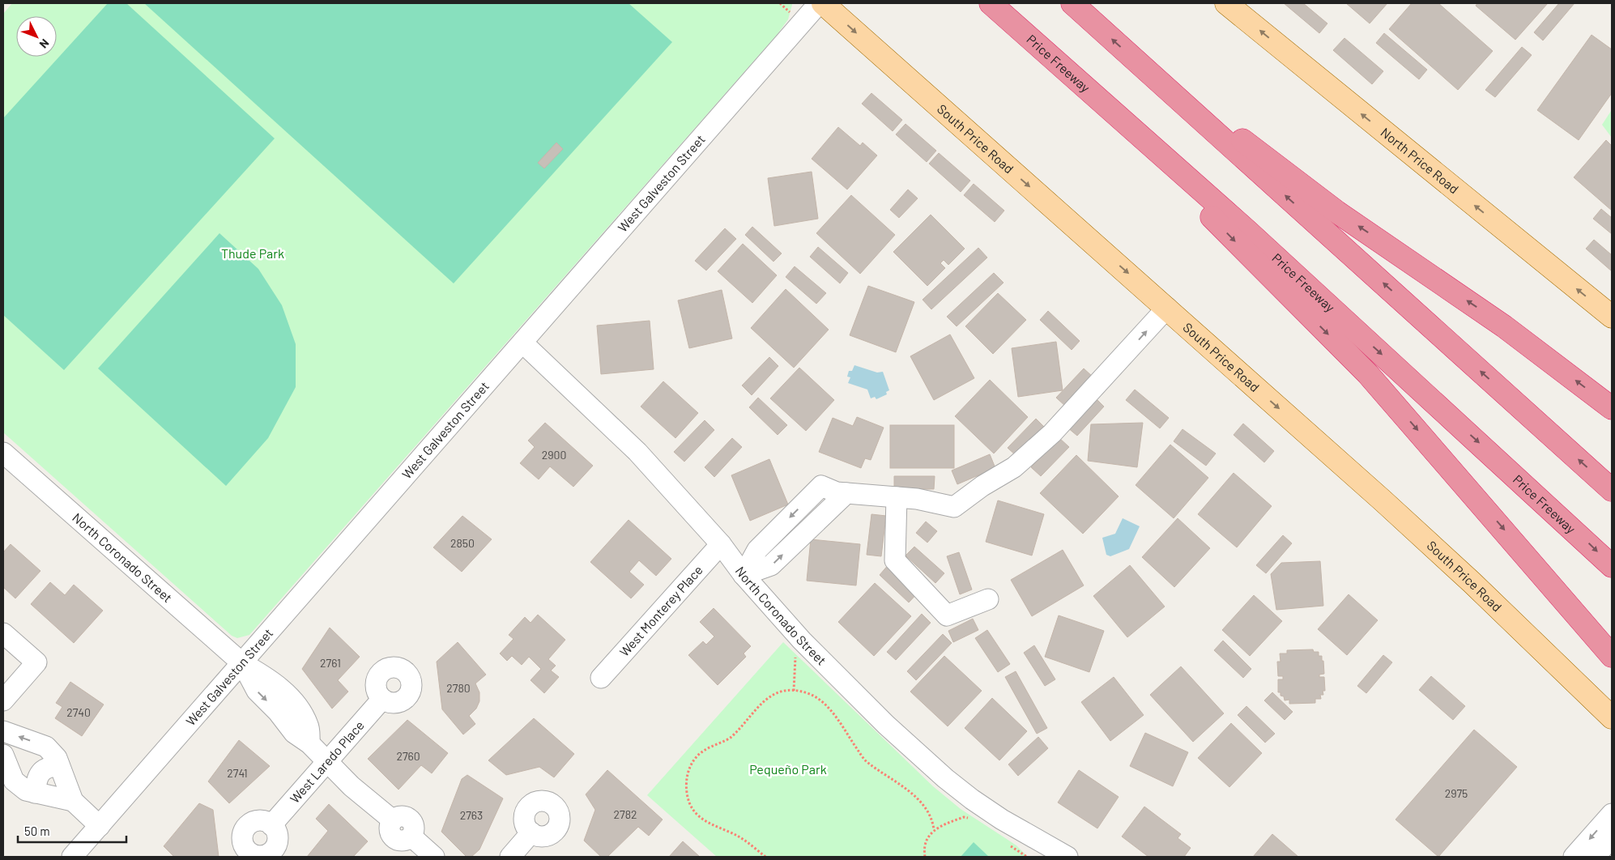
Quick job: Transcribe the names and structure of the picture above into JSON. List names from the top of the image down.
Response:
{
  "streets": {
    "highway": ["Price Freeway"],
    "main road": ["South Price Road", "North Price Road"],
    "street": [
      "West Galveston Street",
      "North Coronado Street",
      "West Monterey Place",
      "West Laredo Place"
    ]
  },
  "crossings": [
    ["West Galveston Street", "North Coronado Street"],
    ["North Coronado Street", "West Monterey Place"]
  ],
  "one_way": ["South Price Road", "North Price Road"],
  "parks": ["Thude Park", "Pequeño Park"],
  "house_numbers": [
    "2900",
    "2850",
    "2761",
    "2780",
    "2740",
    "2760",
    "2741",
    "2975",
    "2782",
    "2763"
  ],
  "scale_bar": "50 m",
  "north": "bottom right"
}
